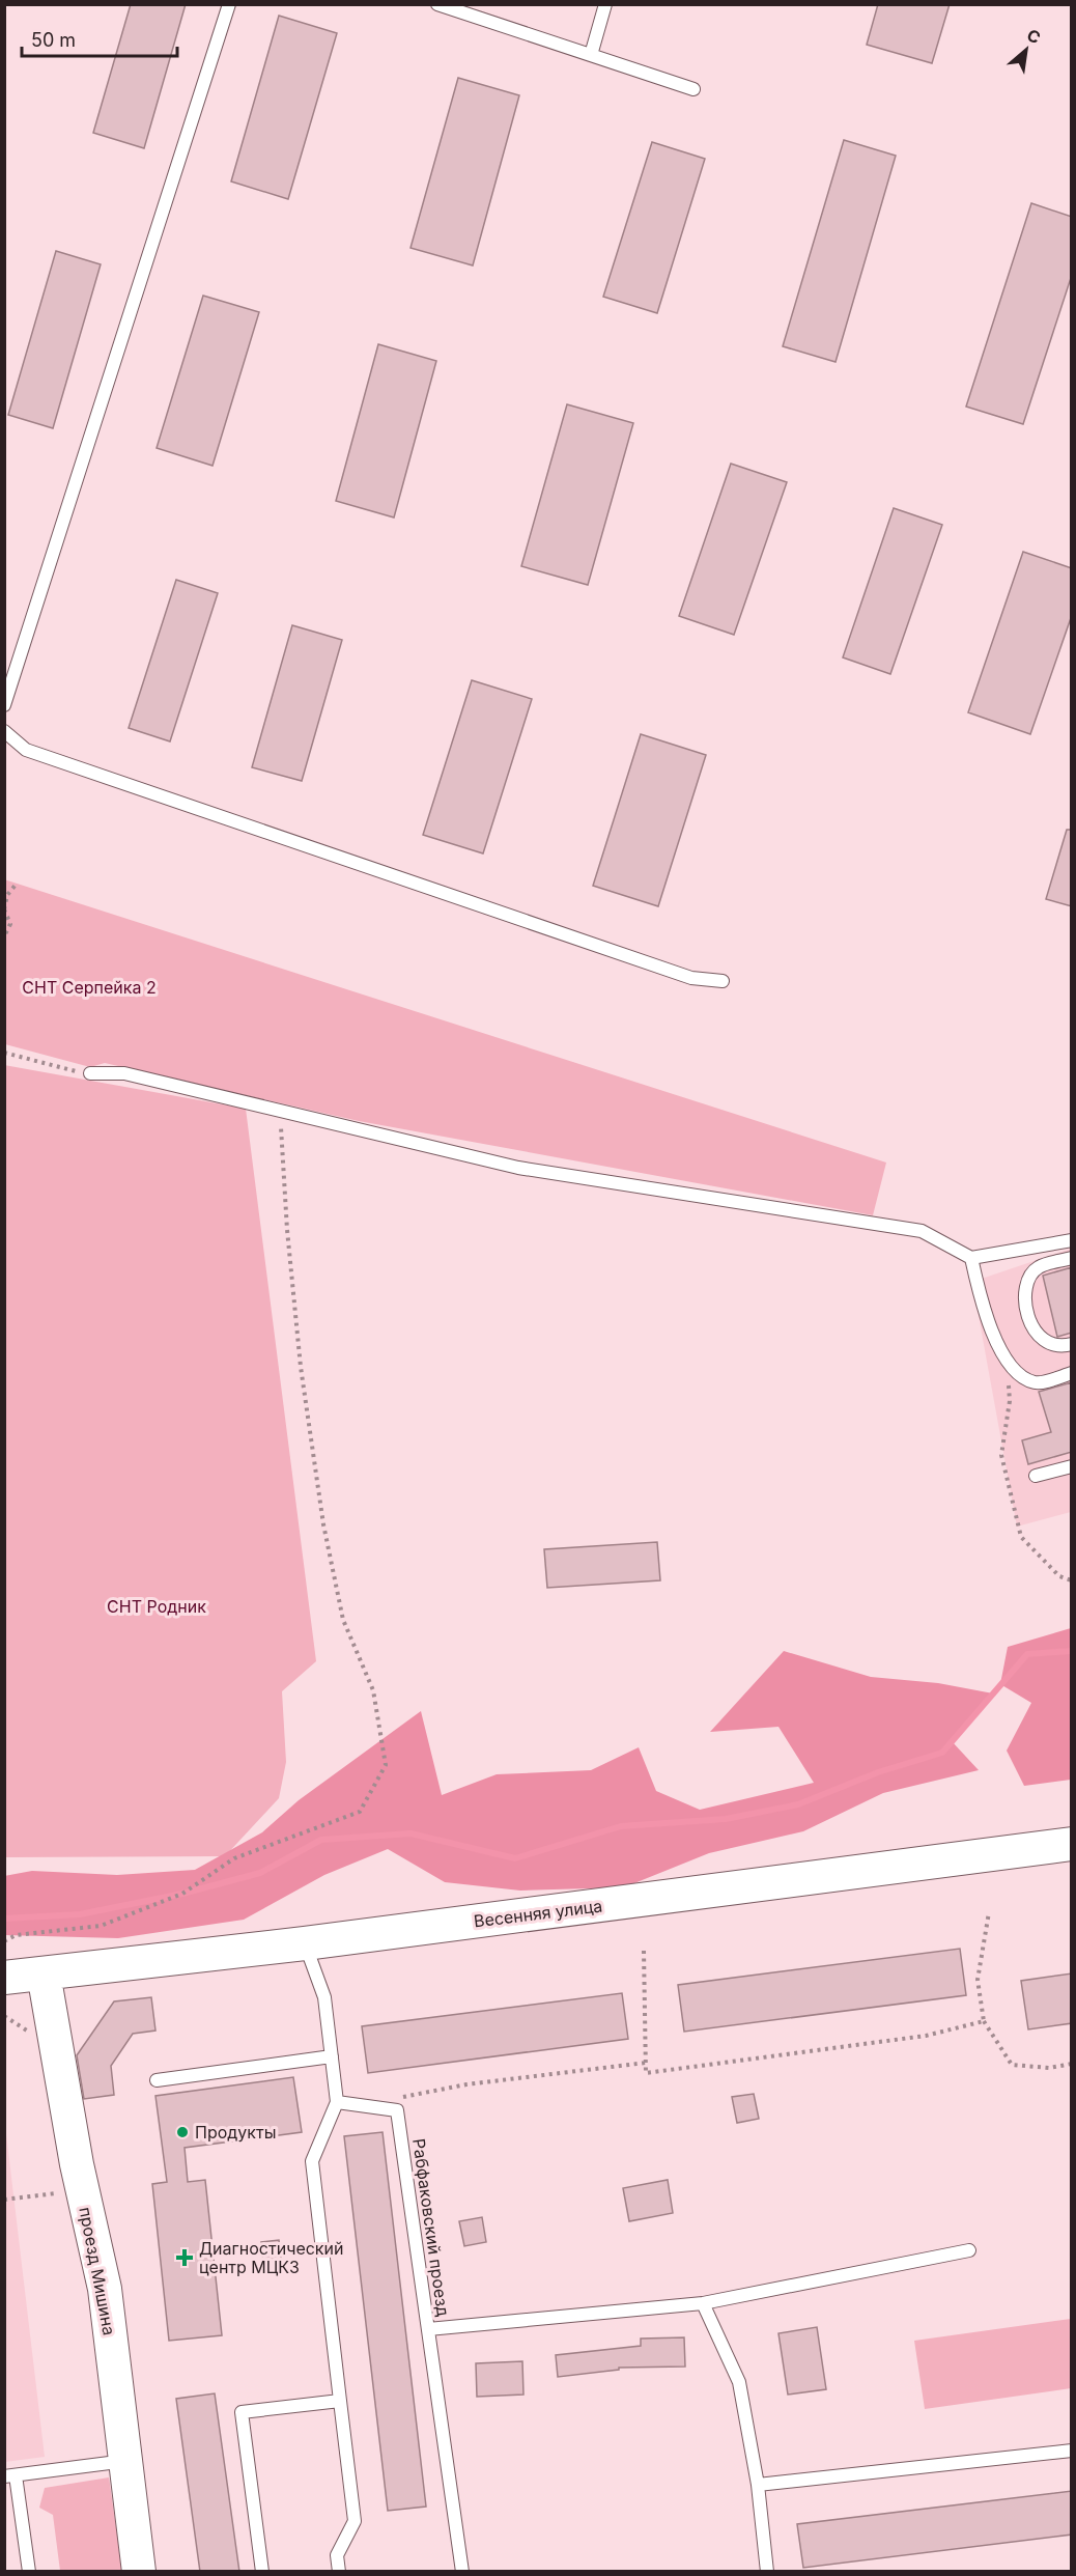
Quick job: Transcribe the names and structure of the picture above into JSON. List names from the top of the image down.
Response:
{
  "streets": {
    "street": ["Весенняя улица", "проезд Мишина"],
    "lane": ["Рабфаковский проезд"]
  },
  "crossings": [
    ["Весенняя улица", "проезд Мишина"]
  ],
  "parks": ["СНТ Серпейка 2", "СНТ Родник"],
  "places": {
    "other": ["Продукты"],
    "health": ["Диагностический центр МЦК3"]
  },
  "scale_bar": "50 m",
  "north": "top right"
}
